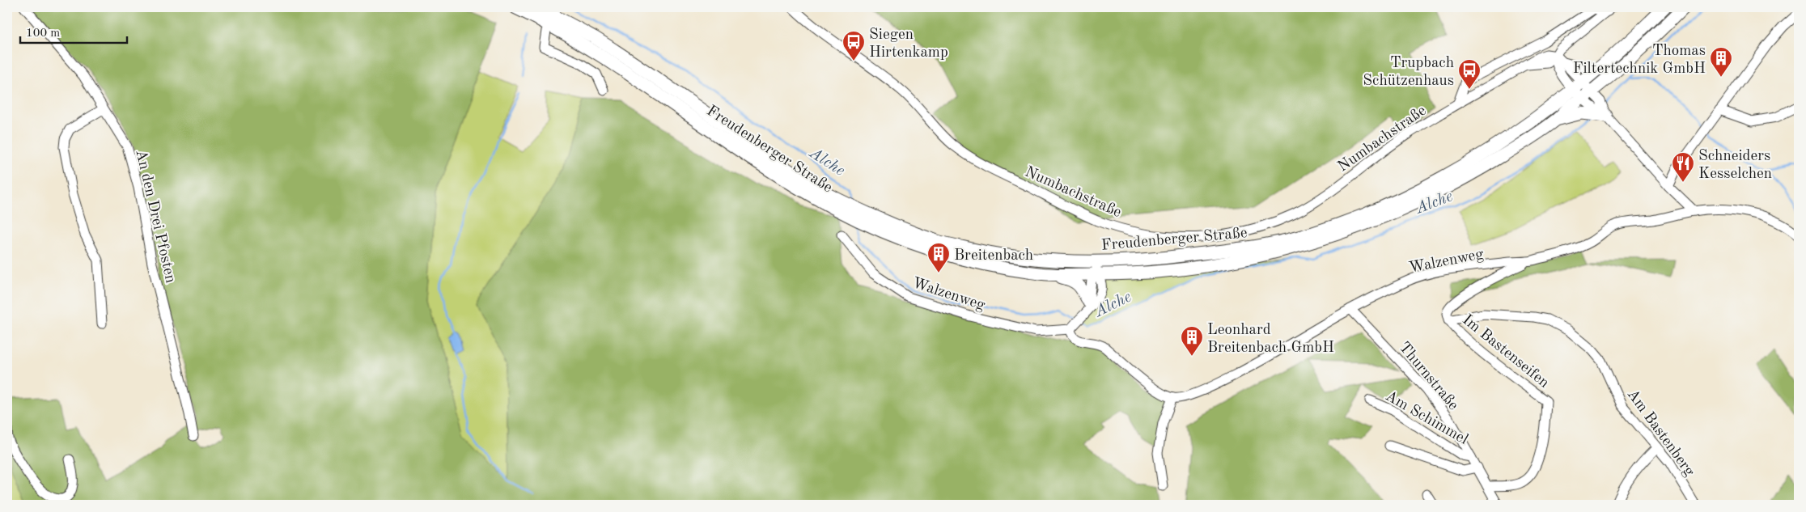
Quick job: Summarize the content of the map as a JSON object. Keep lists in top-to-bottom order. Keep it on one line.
{"streets":{"main road":["Freudenberger Straße"],"street":["Numbachstraße","An den Drei Pfosten","Walzenweg","Im Bastenseifen","Thurnstraße","Am Schimmel","Am Bastenberg"]},"crossings":[["Walzenweg","Thurnstraße"],["Im Bastenseifen","Thurnstraße"],["Im Bastenseifen","Am Bastenberg"],["Thurnstraße","Am Schimmel"]],"water":["Alche"],"places":{"bus stop":["Siegen Hirtenkamp","Trupbach Schützenhaus"],"building":["Thomas Filtertechnik GmbH","Breitenbach","Leonhard Breitenbach GmbH"],"restaurant":["Schneiders Kesselchen"]},"scale_bar":"100 m"}
